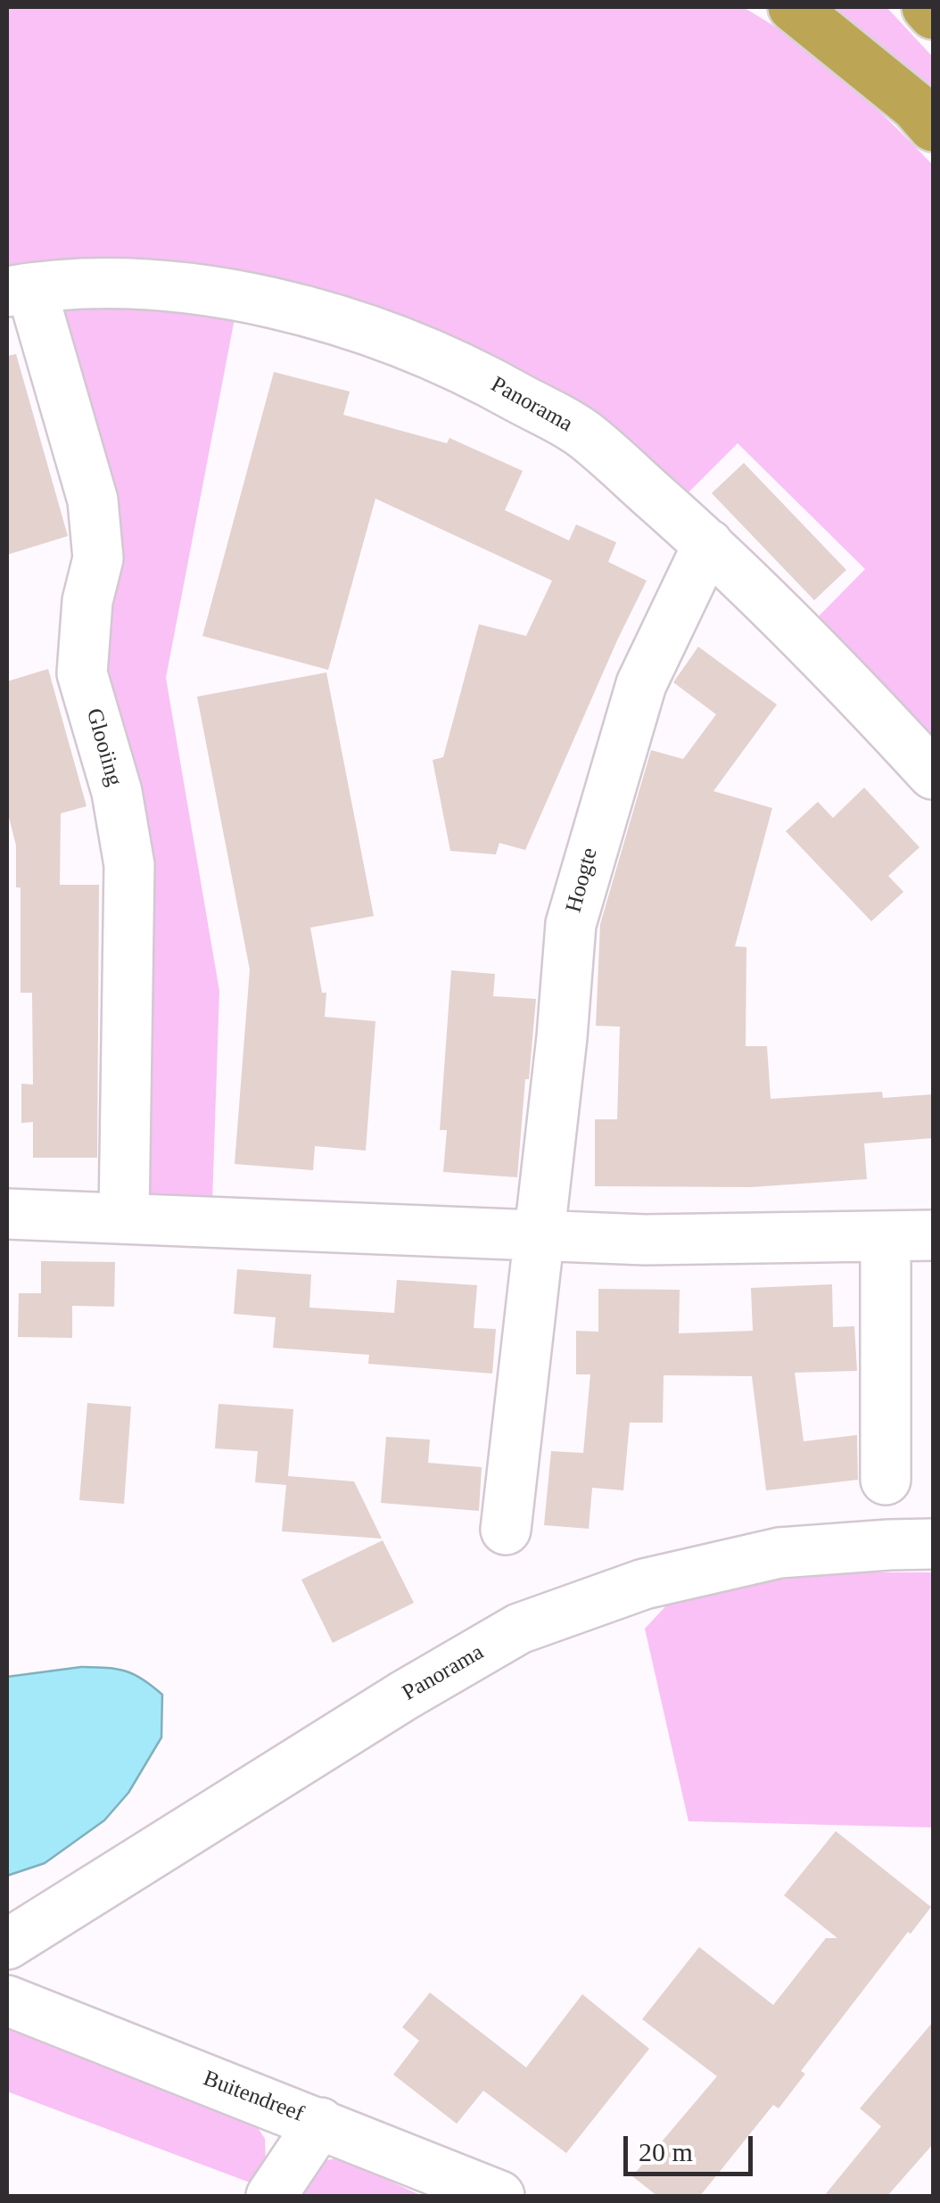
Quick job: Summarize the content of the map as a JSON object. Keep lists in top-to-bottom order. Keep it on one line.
{"streets":{"street":["Panorama","Glooiing","Hoogte","Buitendreef"]},"crossings":[["Panorama","Glooiing"],["Panorama","Hoogte"]],"scale_bar":"20 m"}
